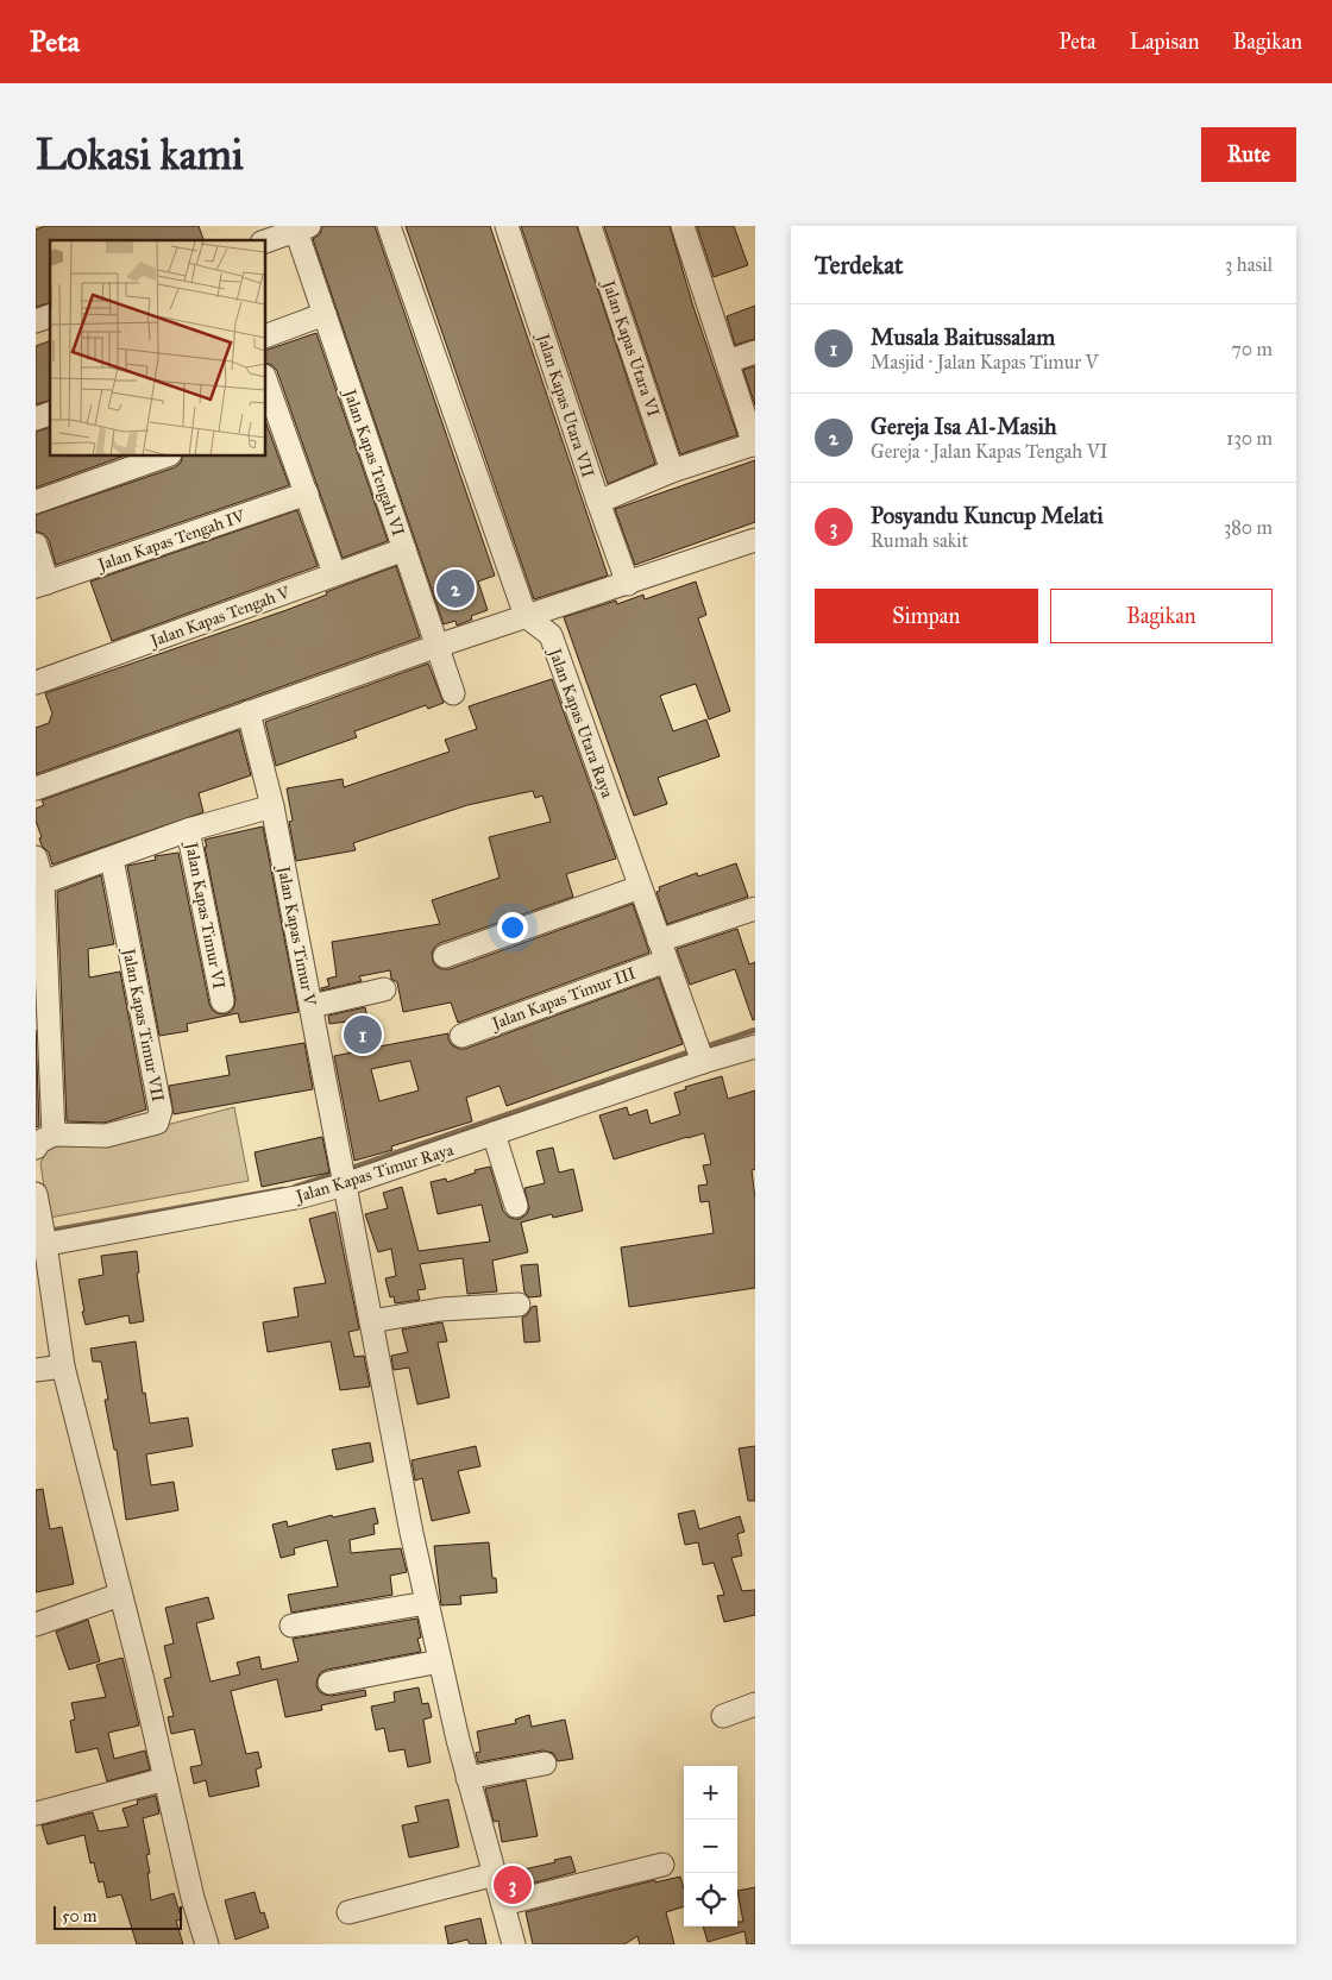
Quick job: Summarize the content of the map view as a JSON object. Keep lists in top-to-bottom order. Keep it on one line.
{"streets":{"street":["Jalan Kapas Utara VI","Jalan Kapas Utara VII","Jalan Kapas Tengah VI","Jalan Kapas Tengah IV","Jalan Kapas Tengah V","Jalan Kapas Utara Raya","Jalan Kapas Timur VI","Jalan Kapas Timur V","Jalan Kapas Timur III","Jalan Kapas Timur VII","Jalan Kapas Timur Raya"]},"crossings":[["Jalan Kapas Tengah VI","Jalan Kapas Tengah V"],["Jalan Kapas Utara Raya","Jalan Kapas Timur III"],["Jalan Kapas Utara Raya","Jalan Kapas Timur Raya"],["Jalan Kapas Timur V","Jalan Kapas Timur Raya"]],"scale_bar":"50 m","page":{"header":"Peta","nav":["Peta","Lapisan","Bagikan"],"buttons":["Rute",["Simpan","Bagikan"]],"title":"Lokasi kami","heading":["Terdekat","3 hasil"],"list":[{"mark":"1","name":"Musala Baitussalam","note":"Masjid · Jalan Kapas Timur V","value":"70 m"},{"mark":"2","name":"Gereja Isa Al-Masih","note":"Gereja · Jalan Kapas Tengah VI","value":"130 m"},{"mark":"3","name":"Posyandu Kuncup Melati","note":"Rumah sakit","value":"380 m"}],"pins":["2","1","3"],"map_buttons":["+","−"],"scale":"50 m"}}
